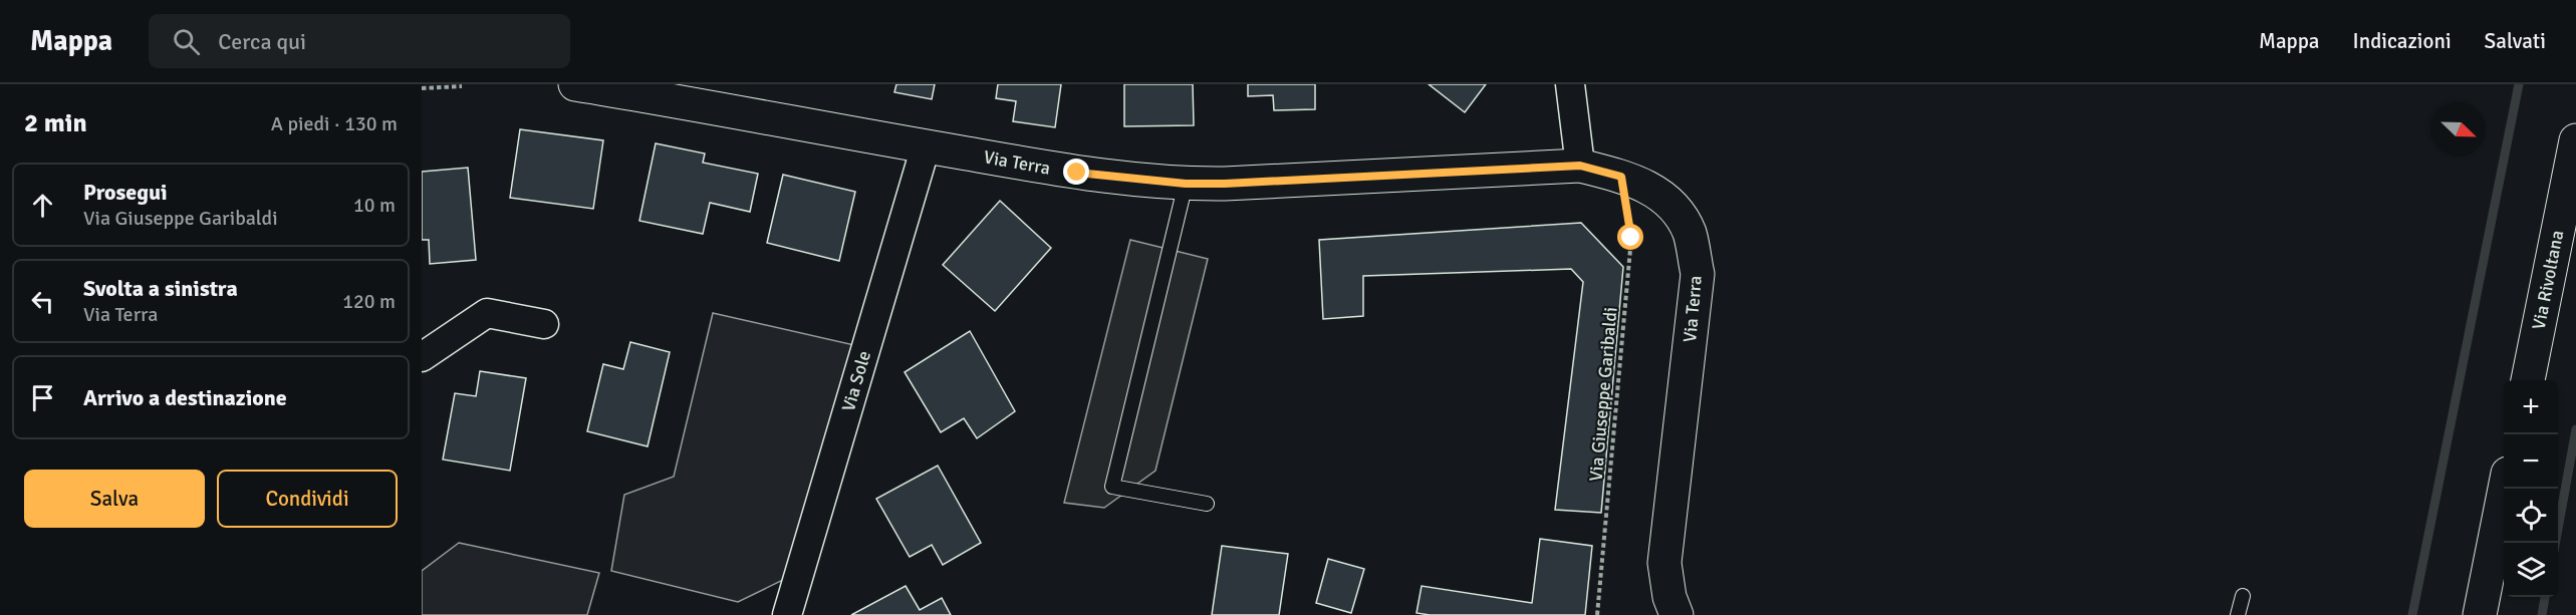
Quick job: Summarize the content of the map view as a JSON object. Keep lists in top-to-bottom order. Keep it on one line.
{"streets":{"street":["Via Terra","Via Rivoltana","Via Sole"],"path":["Via Giuseppe Garibaldi"]},"crossings":[["Via Terra","Via Sole"],["Via Terra","Via Giuseppe Garibaldi"]],"north":"bottom right","page":{"header":"Mappa","search":"Cerca qui","nav":["Mappa","Indicazioni","Salvati"],"heading":["2 min","A piedi · 130 m"],"list":[["Prosegui","Via Giuseppe Garibaldi","10 m"],["Svolta a sinistra","Via Terra","120 m"],"Arrivo a destinazione"],"map_buttons":["+","−"],"buttons":["Salva","Condividi"]}}
